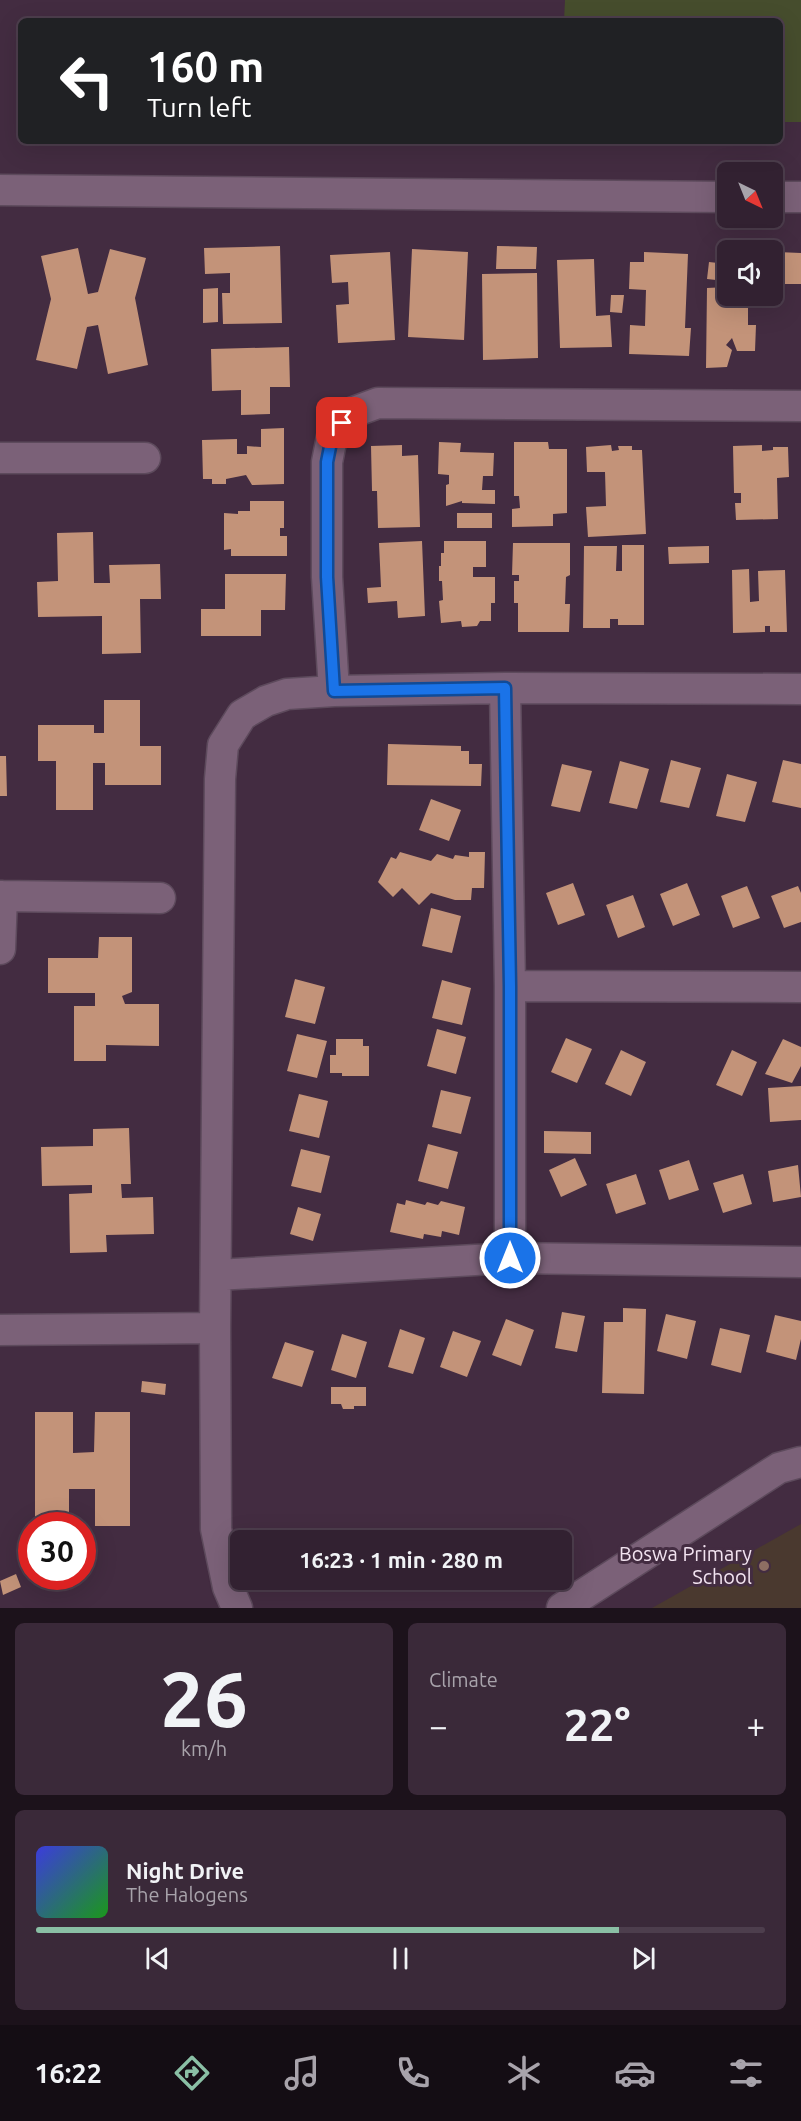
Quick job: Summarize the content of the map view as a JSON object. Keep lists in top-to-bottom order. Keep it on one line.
{"places":["Boswa Primary School"],"north":"bottom right","page":{"turn":["160 m","Turn left"],"limit":"30","trip":"16:23 · 1 min · 280 m","tile":[["26","km/h"],"Climate"],"heat":["−","22°","+"],"song":["Night Drive","The Halogens"],"tabs":"16:22"}}
